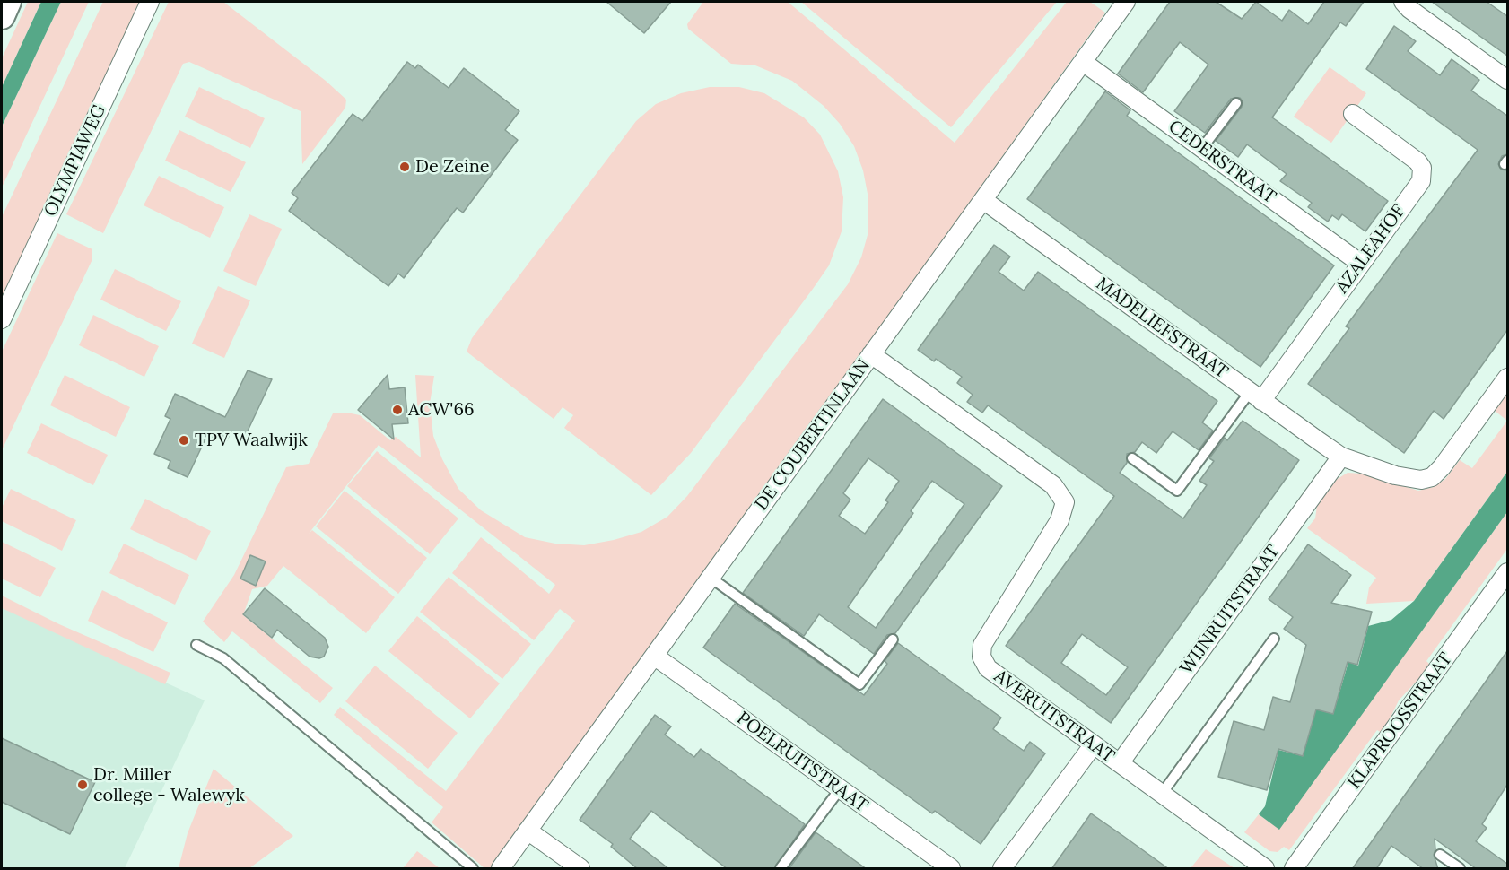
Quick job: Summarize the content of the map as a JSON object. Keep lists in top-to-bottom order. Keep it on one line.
{"streets":{"street":["OLYMPIAWEG","CEDERSTRAAT","AZALEAHOF","MADELIEFSTRAAT","DE COUBERTINLAAN","WIJNRUITSTRAAT","AVERUITSTRAAT","KLAPROOSSTRAAT","POELRUITSTRAAT"]},"crossings":[["CEDERSTRAAT","AZALEAHOF"],["CEDERSTRAAT","DE COUBERTINLAAN"],["AZALEAHOF","MADELIEFSTRAAT"],["MADELIEFSTRAAT","DE COUBERTINLAAN"],["MADELIEFSTRAAT","WIJNRUITSTRAAT"],["DE COUBERTINLAAN","AVERUITSTRAAT"],["DE COUBERTINLAAN","POELRUITSTRAAT"],["WIJNRUITSTRAAT","AVERUITSTRAAT"]],"places":["De Zeine","ACW'66","TPV Waalwijk","Dr. Miller college - Walewyk"]}
